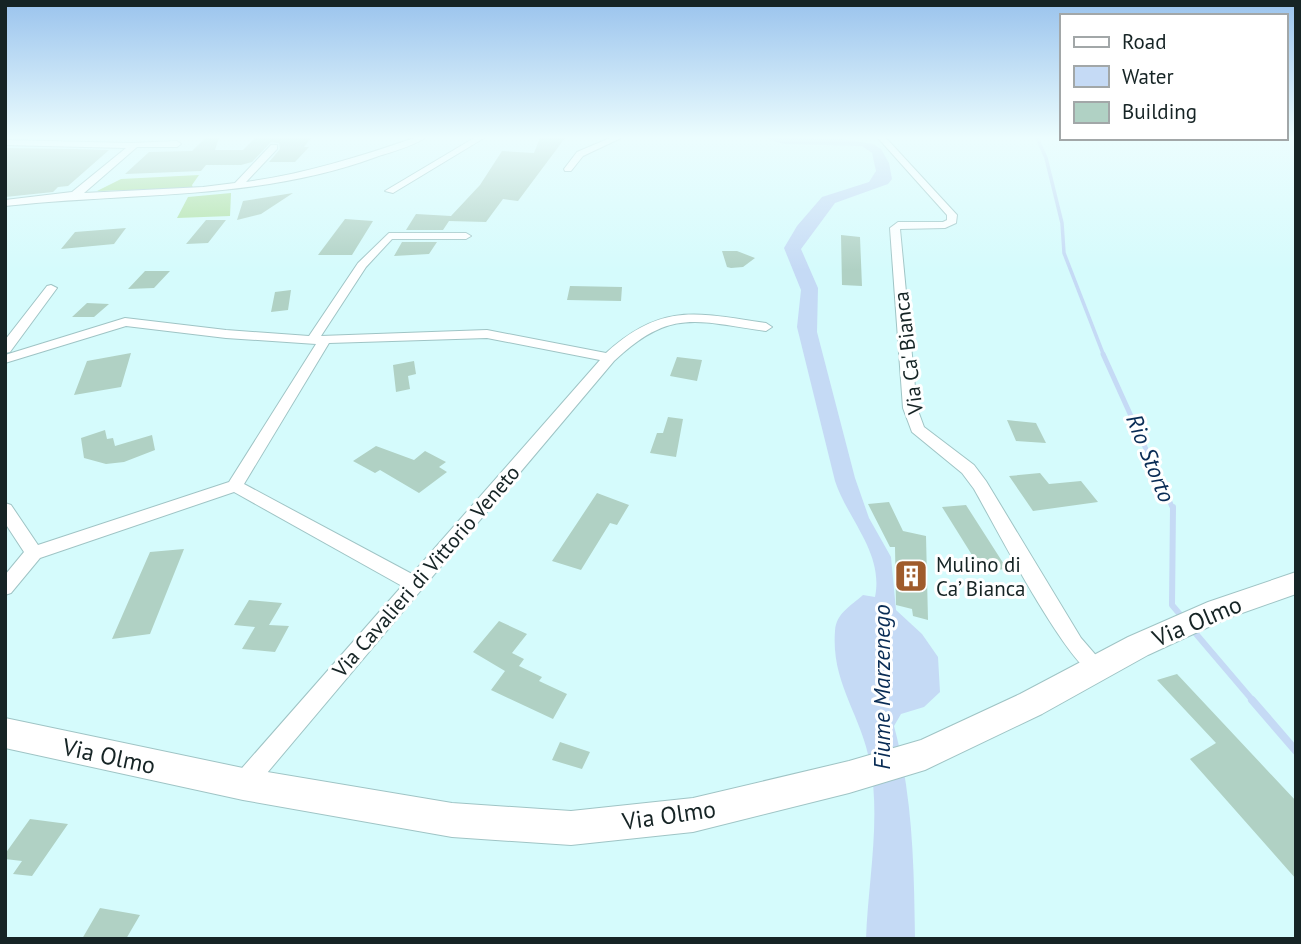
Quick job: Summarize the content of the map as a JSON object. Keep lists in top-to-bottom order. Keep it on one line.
{"streets":{"street":["Via Ca' Bianca","Via Cavalieri di Vittorio Veneto","Via Olmo"]},"crossings":[["Via Ca' Bianca","Via Olmo"],["Via Cavalieri di Vittorio Veneto","Via Olmo"]],"water":["Rio Storto","Fiume Marzenego"],"places":{"building":["Mulino di Ca’ Bianca"]},"legend":["Road","Water","Building"]}
